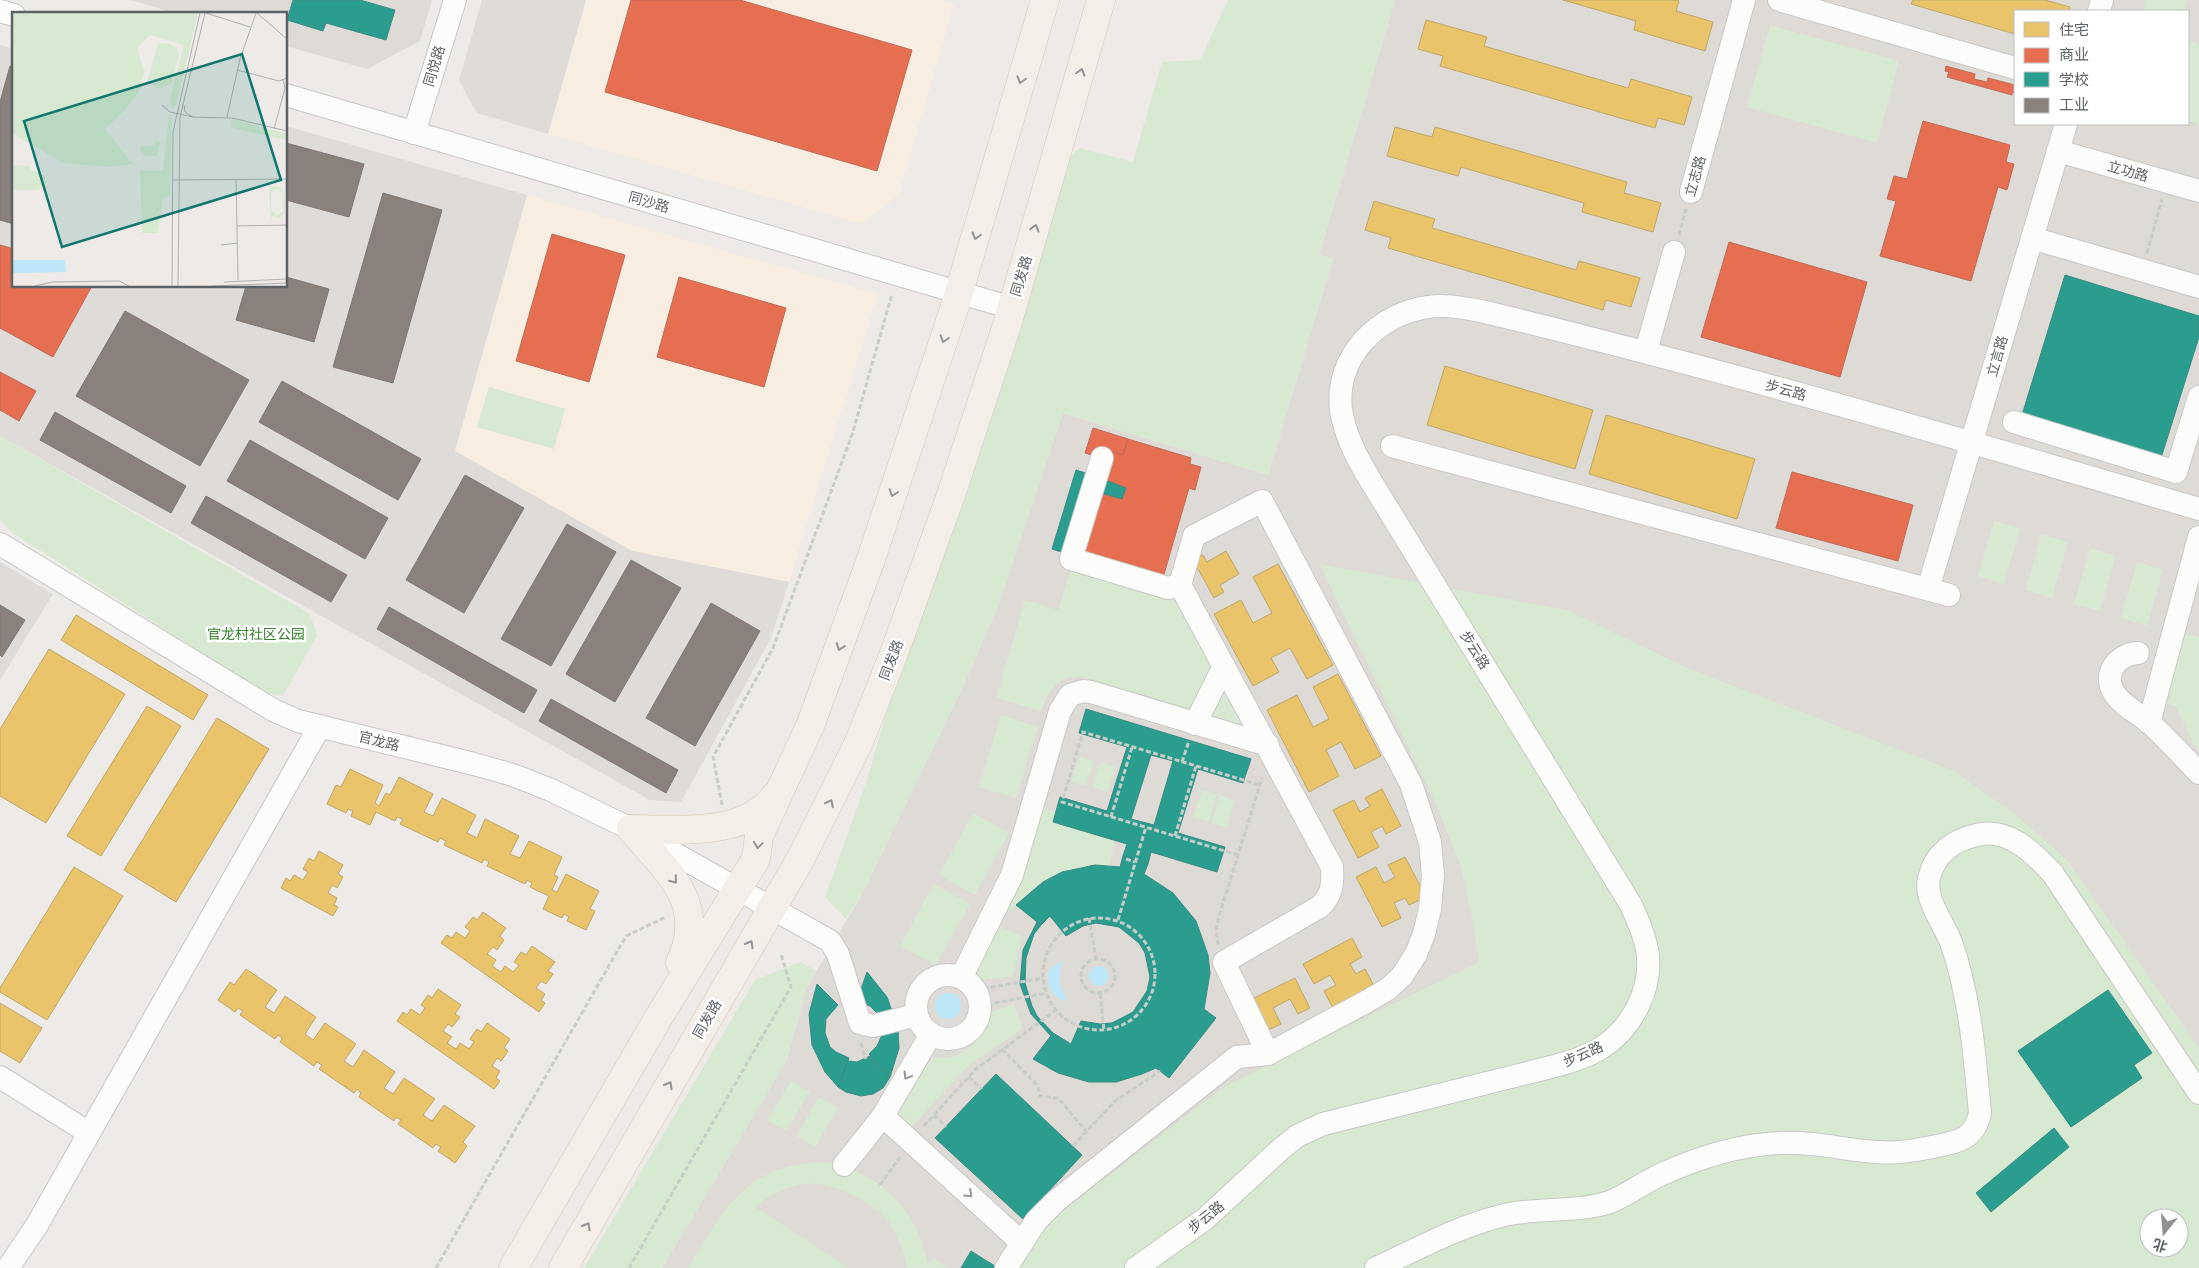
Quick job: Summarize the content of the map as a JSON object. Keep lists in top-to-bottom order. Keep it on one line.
{"streets":{"main road":["同发路"],"street":["同悦路","立功路","立志路","同沙路","立言路","步云路","官龙路"]},"crossings":[["同悦路","同沙路"],["立功路","立言路"],["同沙路","同发路"],["同发路","官龙路"],["立言路","步云路"]],"parks":["官龙村社区公园"],"legend":["住宅","商业","学校","工业"],"north":"bottom"}
